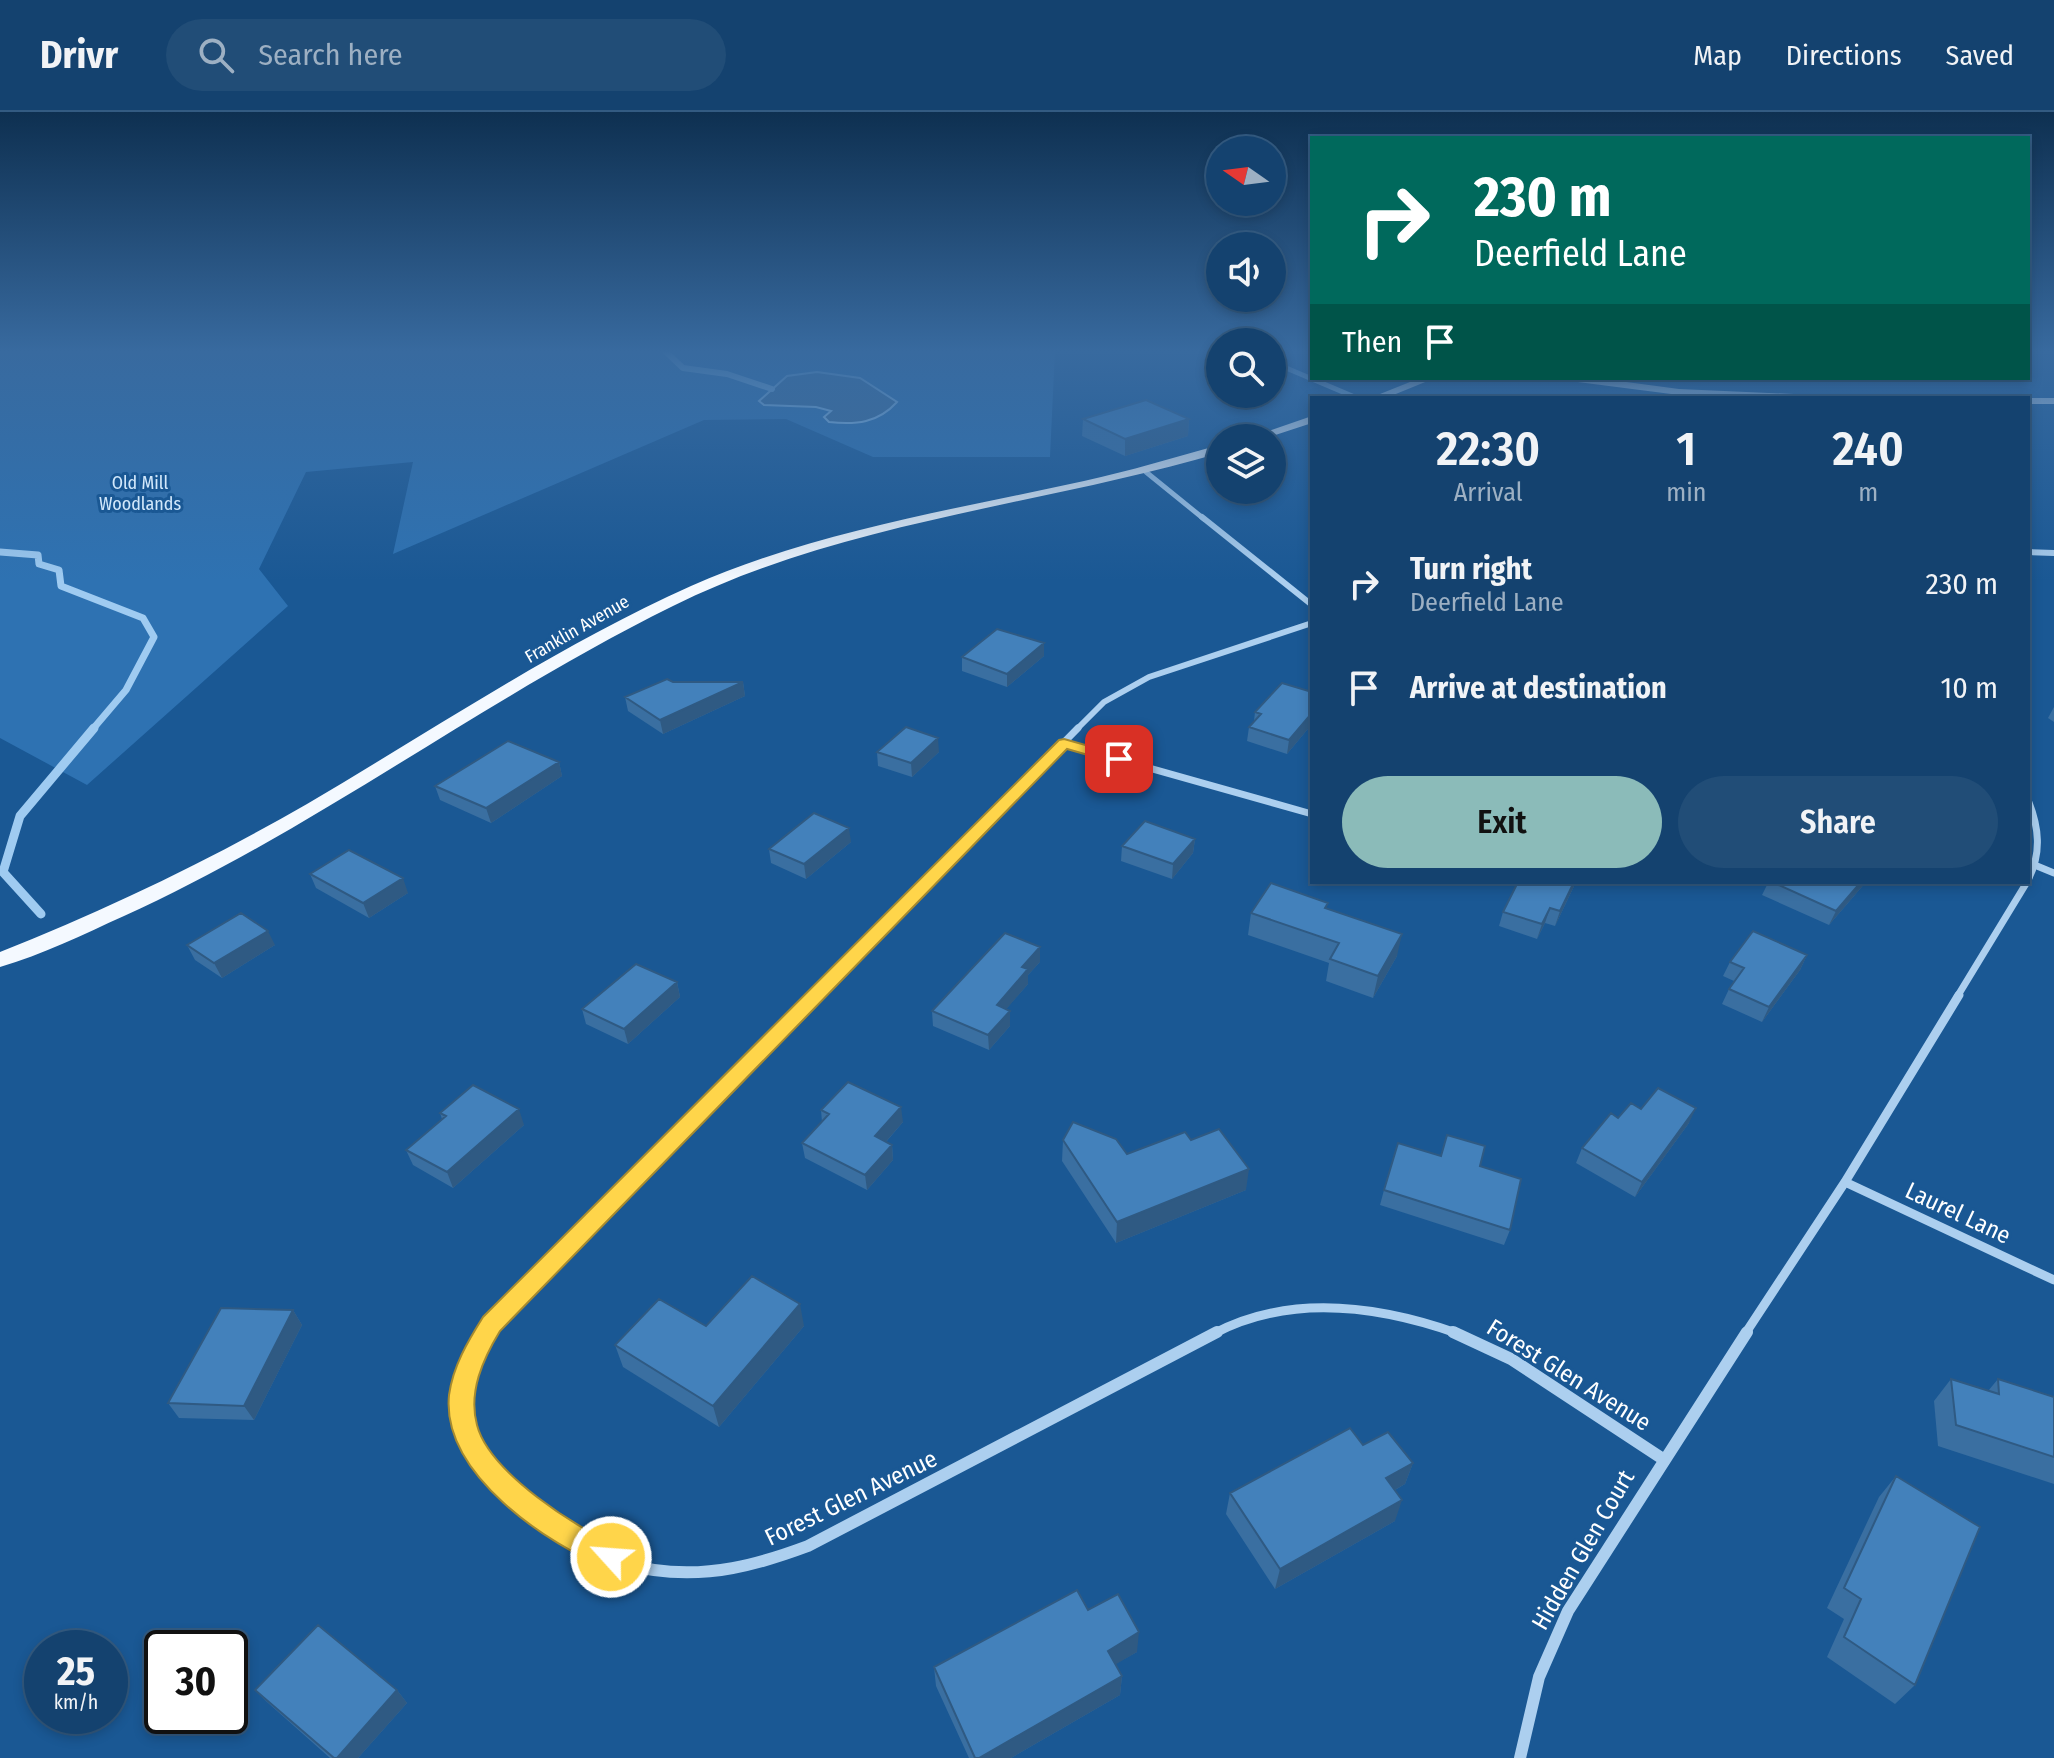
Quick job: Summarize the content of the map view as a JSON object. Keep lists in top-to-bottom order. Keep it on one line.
{"streets":{"main road":["Franklin Avenue"],"street":["Laurel Lane","Forest Glen Avenue","Hidden Glen Court"]},"crossings":[["Laurel Lane","Forest Glen Avenue"],["Forest Glen Avenue","Hidden Glen Court"]],"parks":["Old Mill Woodlands"],"north":"left","page":{"header":"Drivr","search":"Search here","nav":["Map","Directions","Saved"],"turn":["230 m","Deerfield Lane"],"then":"Then","eta":["22:30","Arrival","1","min","240","m"],"list":[{"name":"Turn right","note":"Deerfield Lane","value":"230 m"},{"name":"Arrive at destination","value":"10 m"}],"buttons":["Exit","Share"],"speed":"25 km/h","limit":"30"}}
